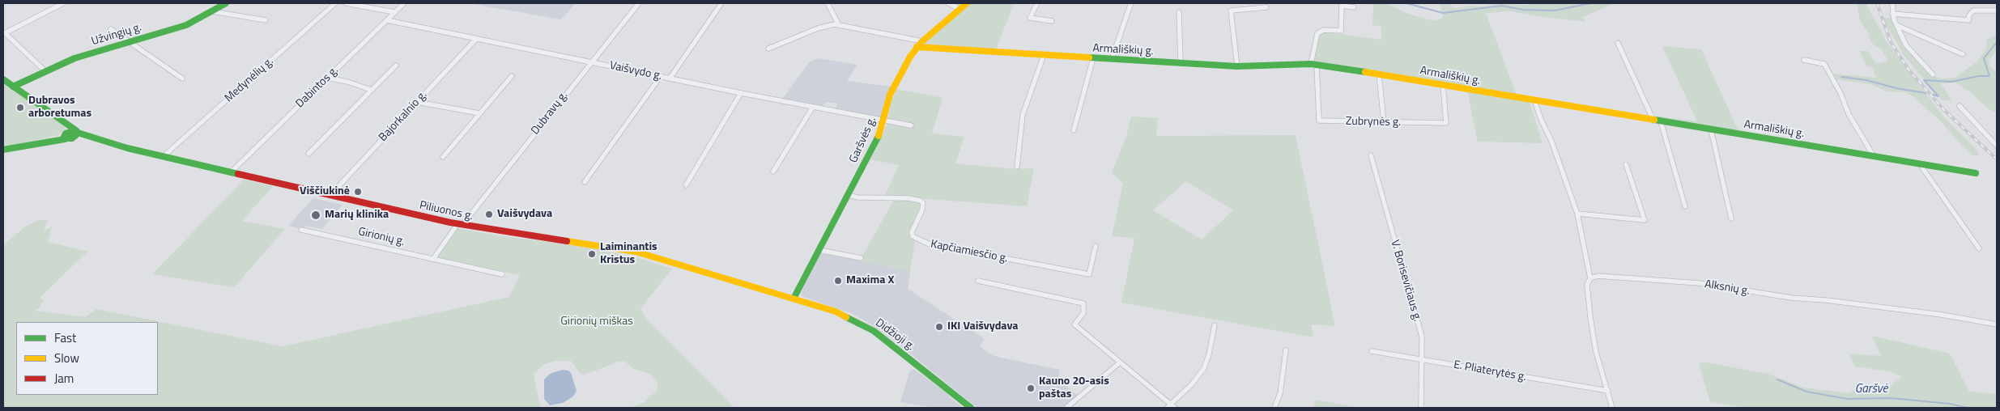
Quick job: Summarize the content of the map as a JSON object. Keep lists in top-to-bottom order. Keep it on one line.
{"streets":{"main road":["Užvingių g.","Armališkių g.","Garšvės g.","Piliuonos g.","Didžioji g."],"street":["Vaišvydo g.","Medynėlių g.","Dabintos g.","Dubravų g.","Bajorkalnio g.","Zubrynės g.","Girionių g.","Kapčiamiesčio g.","V. Borisevičiaus g.","Alksnių g.","E. Pliaterytės g."]},"crossings":[["Užvingių g.","Piliuonos g."],["Armališkių g.","Zubrynės g."],["Armališkių g.","Garšvės g."],["Vaišvydo g.","Dabintos g."],["Vaišvydo g.","Dubravų g."],["Vaišvydo g.","Bajorkalnio g."],["Vaišvydo g.","Garšvės g."],["Medynėlių g.","Piliuonos g."],["Dabintos g.","Piliuonos g."],["Dubravų g.","Piliuonos g."],["Bajorkalnio g.","Piliuonos g."],["Garšvės g.","Piliuonos g."],["Garšvės g.","Kapčiamiesčio g."],["Garšvės g.","Didžioji g."],["Piliuonos g.","Didžioji g."],["V. Borisevičiaus g.","E. Pliaterytės g."]],"water":["Garšvė"],"parks":["Girionių miškas"],"places":["Dubravos arboretumas","Viščiukinė","Vaišvydava","Marių klinika","Laiminantis Kristus","Maxima X","IKI Vaišvydava","Kauno 20-asis paštas"],"legend":["Fast","Slow","Jam"]}
